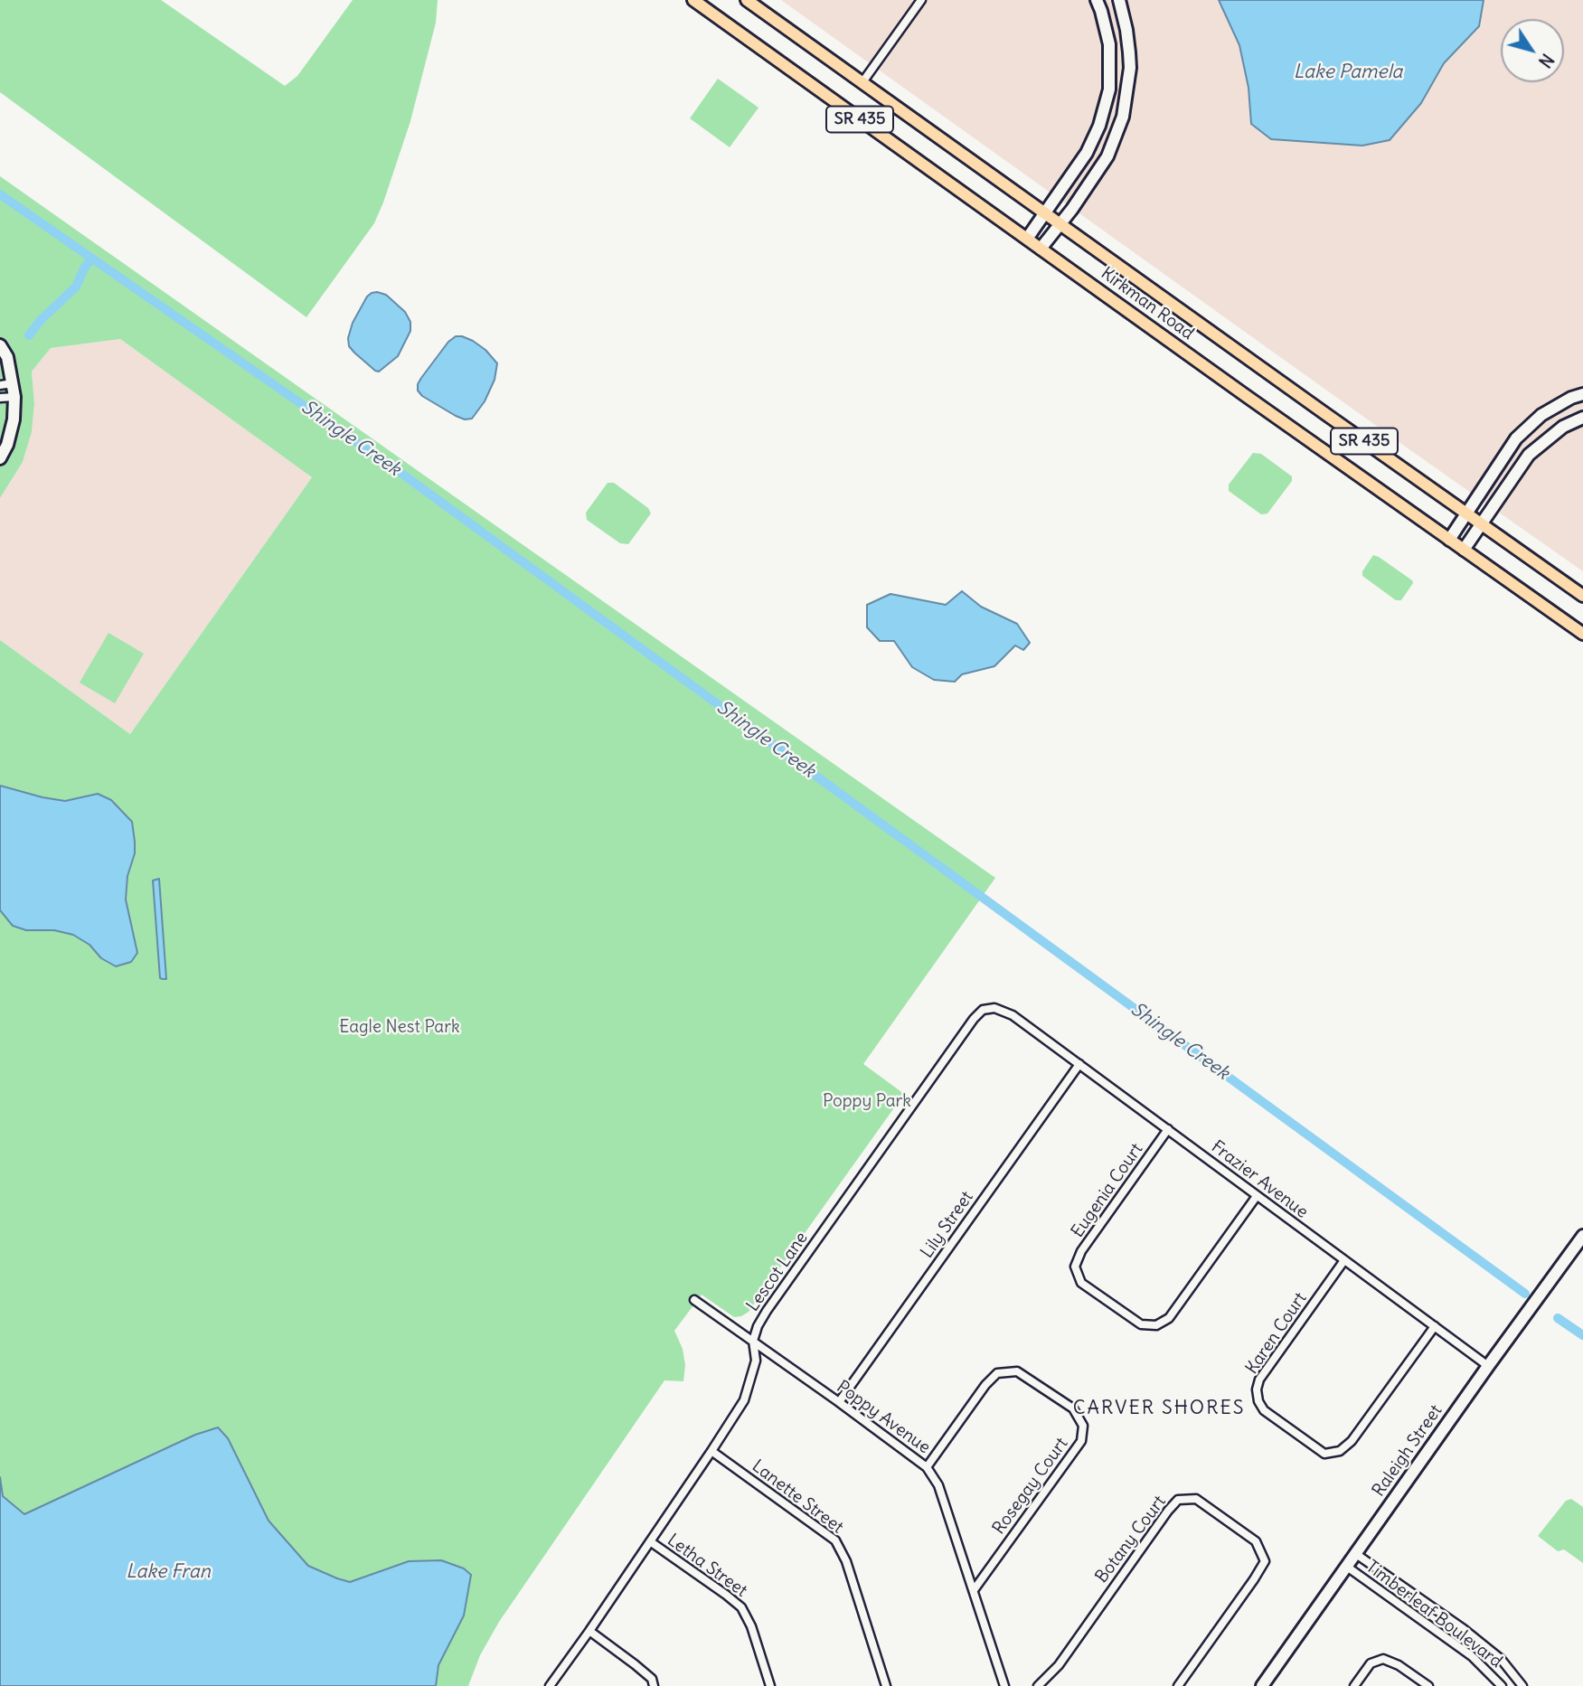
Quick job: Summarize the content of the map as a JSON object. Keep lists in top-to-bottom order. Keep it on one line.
{"streets":{"main road":["SR 435","Kirkman Road"],"street":["Frazier Avenue","Eugenia Court","Lily Street","Lescot Lane","Karen Court","Poppy Avenue","Raleigh Street","Rosegay Court","Lanette Street","Botany Court","Letha Street","Timberleaf Boulevard"]},"crossings":[["Frazier Avenue","Eugenia Court"],["Frazier Avenue","Lily Street"],["Frazier Avenue","Lescot Lane"],["Frazier Avenue","Karen Court"],["Frazier Avenue","Raleigh Street"],["Lily Street","Poppy Avenue"],["Lescot Lane","Poppy Avenue"],["Lescot Lane","Lanette Street"],["Lescot Lane","Letha Street"],["Poppy Avenue","Rosegay Court"],["Raleigh Street","Timberleaf Boulevard"]],"districts":["CARVER SHORES"],"water":["Lake Pamela","Shingle Creek","Lake Fran"],"parks":["Eagle Nest Park","Poppy Park"],"north":"bottom right"}
